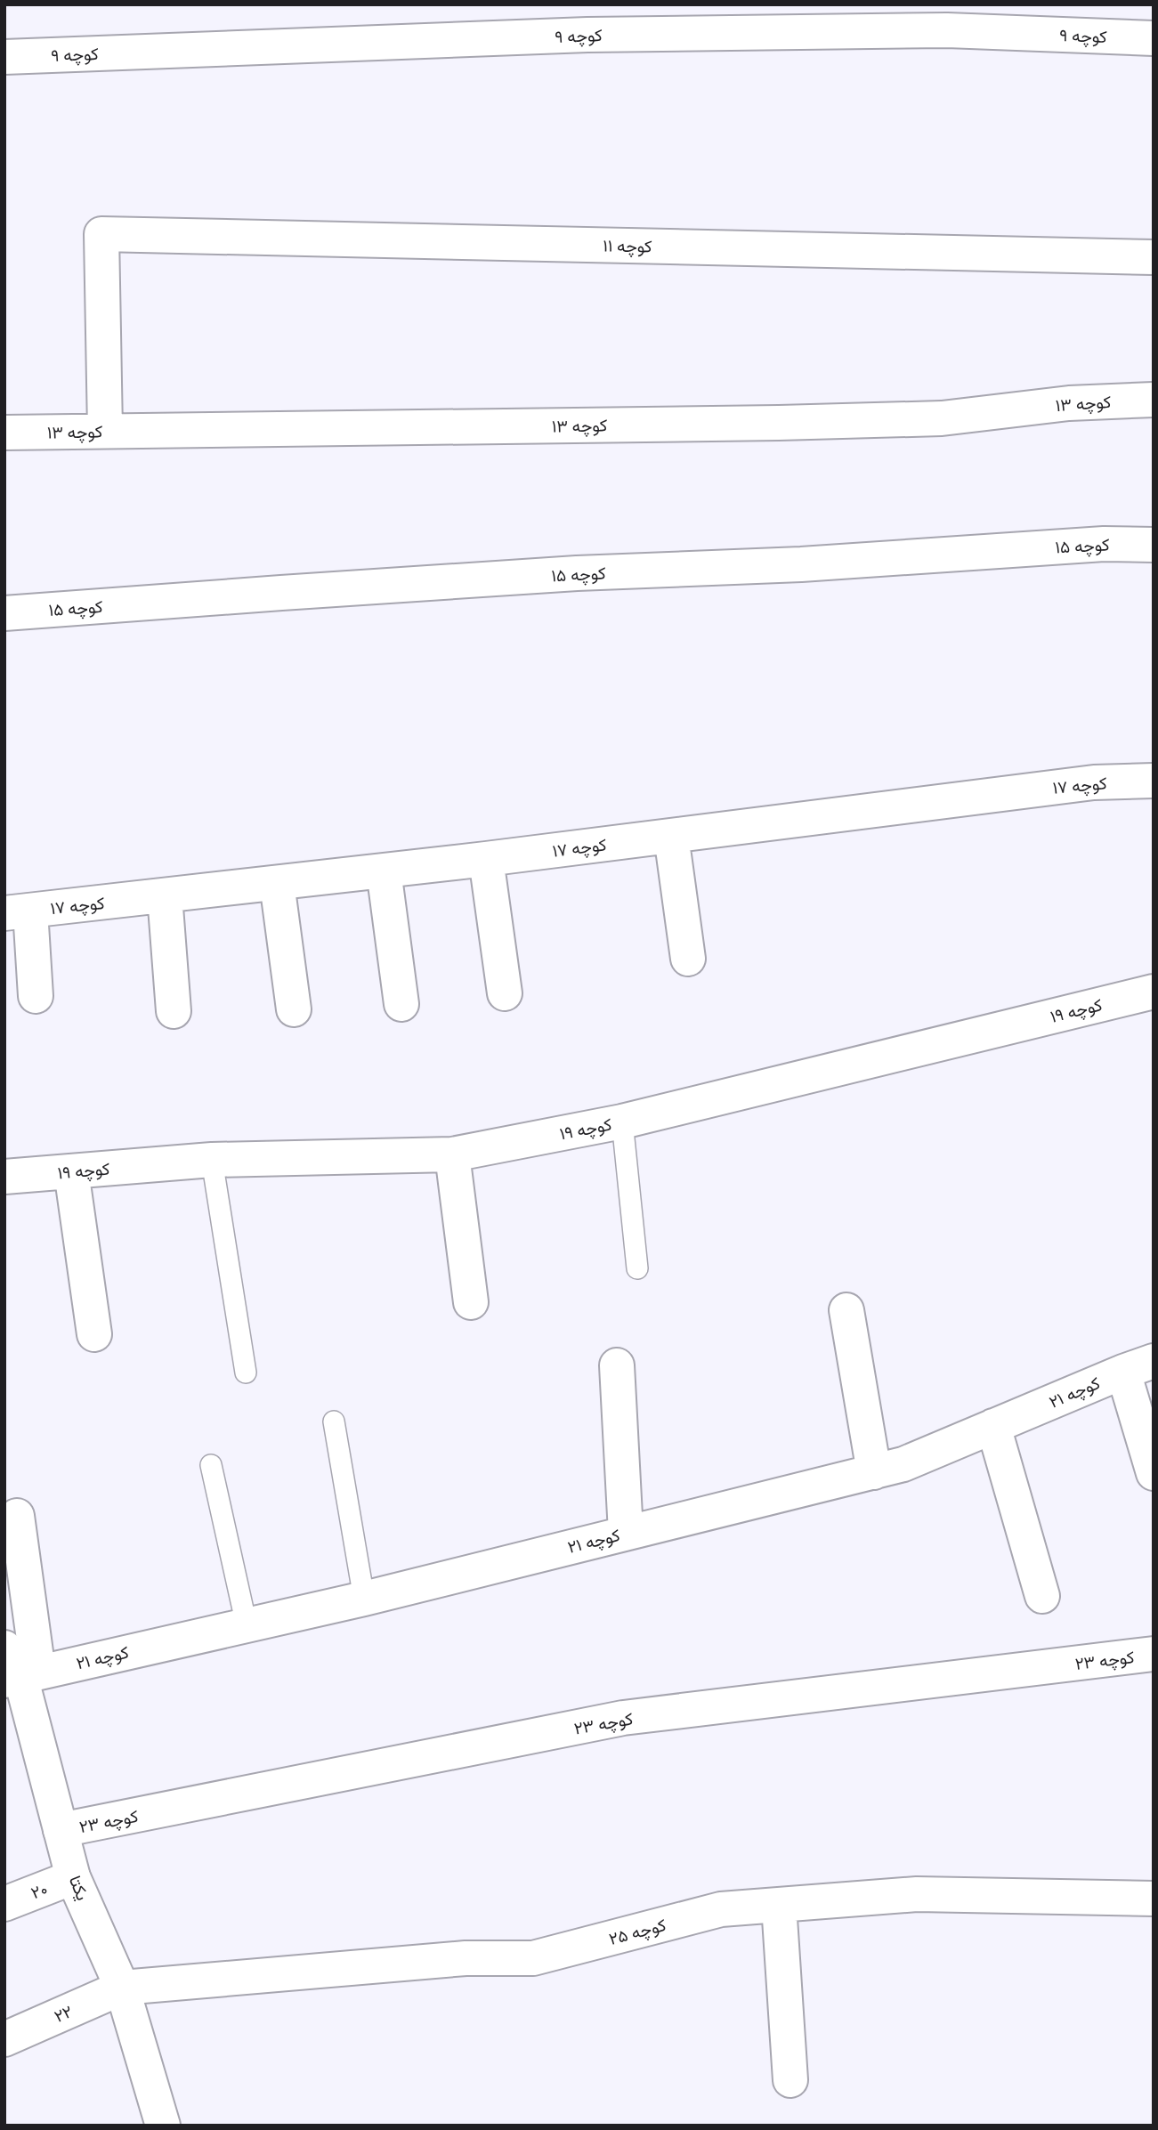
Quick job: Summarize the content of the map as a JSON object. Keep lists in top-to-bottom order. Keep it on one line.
{"streets":{"street":["کوچه ۹","کوچه ۱۱","کوچه ۱۳","کوچه ۱۵","کوچه ۱۷","کوچه ۱۹","کوچه ۲۱","کوچه ۲۳","یکتا","۲۰","کوچه ۲۵","۲۲"]},"crossings":[["کوچه ۱۱","کوچه ۱۳"],["کوچه ۲۱","یکتا"],["کوچه ۲۳","یکتا"],["یکتا","۲۰"],["یکتا","کوچه ۲۵"],["یکتا","۲۲"],["کوچه ۲۵","۲۲"]]}
